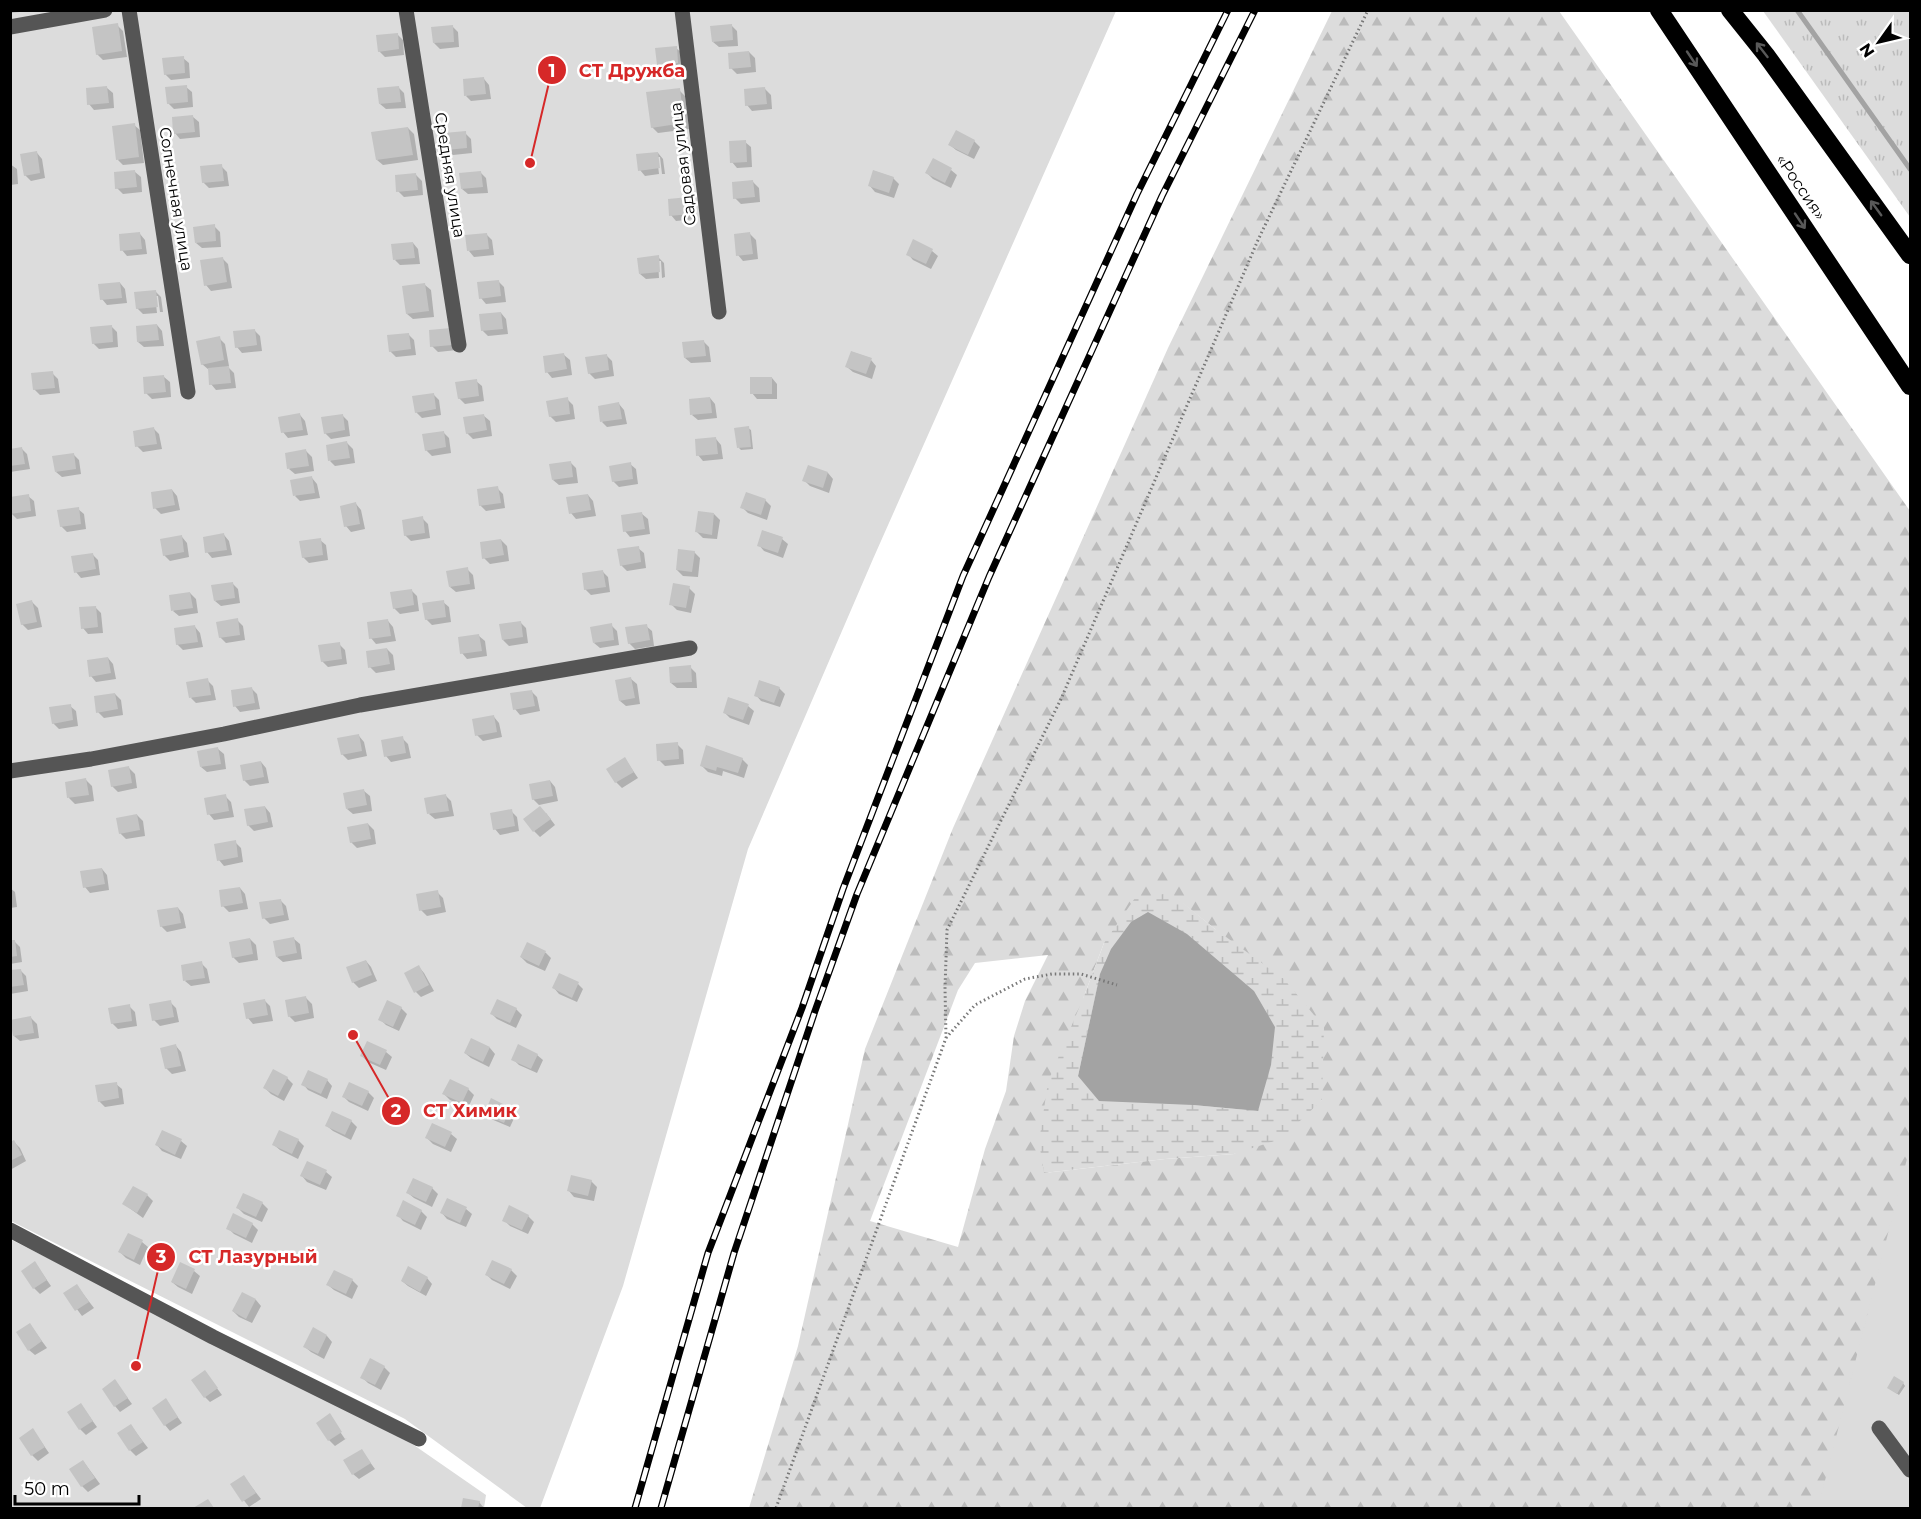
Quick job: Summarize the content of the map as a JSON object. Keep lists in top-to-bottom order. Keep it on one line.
{"streets":{"highway":["«Россия»"],"street":["Садовая улица","Средняя улица","Солнечная улица"]},"places":["СТ Дружба","СТ Химик","СТ Лазурный"],"scale_bar":"50 m","north":"bottom left"}
